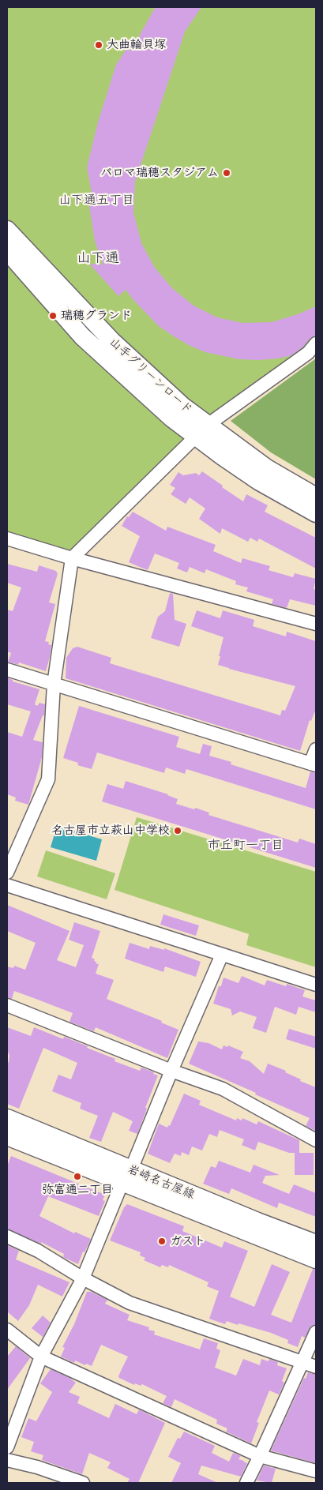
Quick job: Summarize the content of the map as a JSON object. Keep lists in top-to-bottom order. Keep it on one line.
{"streets":{"street":["山手グリーンロード","岩崎名古屋線"]},"districts":["山下通五丁目","山下通","市丘町一丁目"],"places":["大曲輪貝塚","パロマ瑞穂スタジアム","瑞穂グランド","名古屋市立萩山中学校","弥富通二丁目","ガスト"]}
